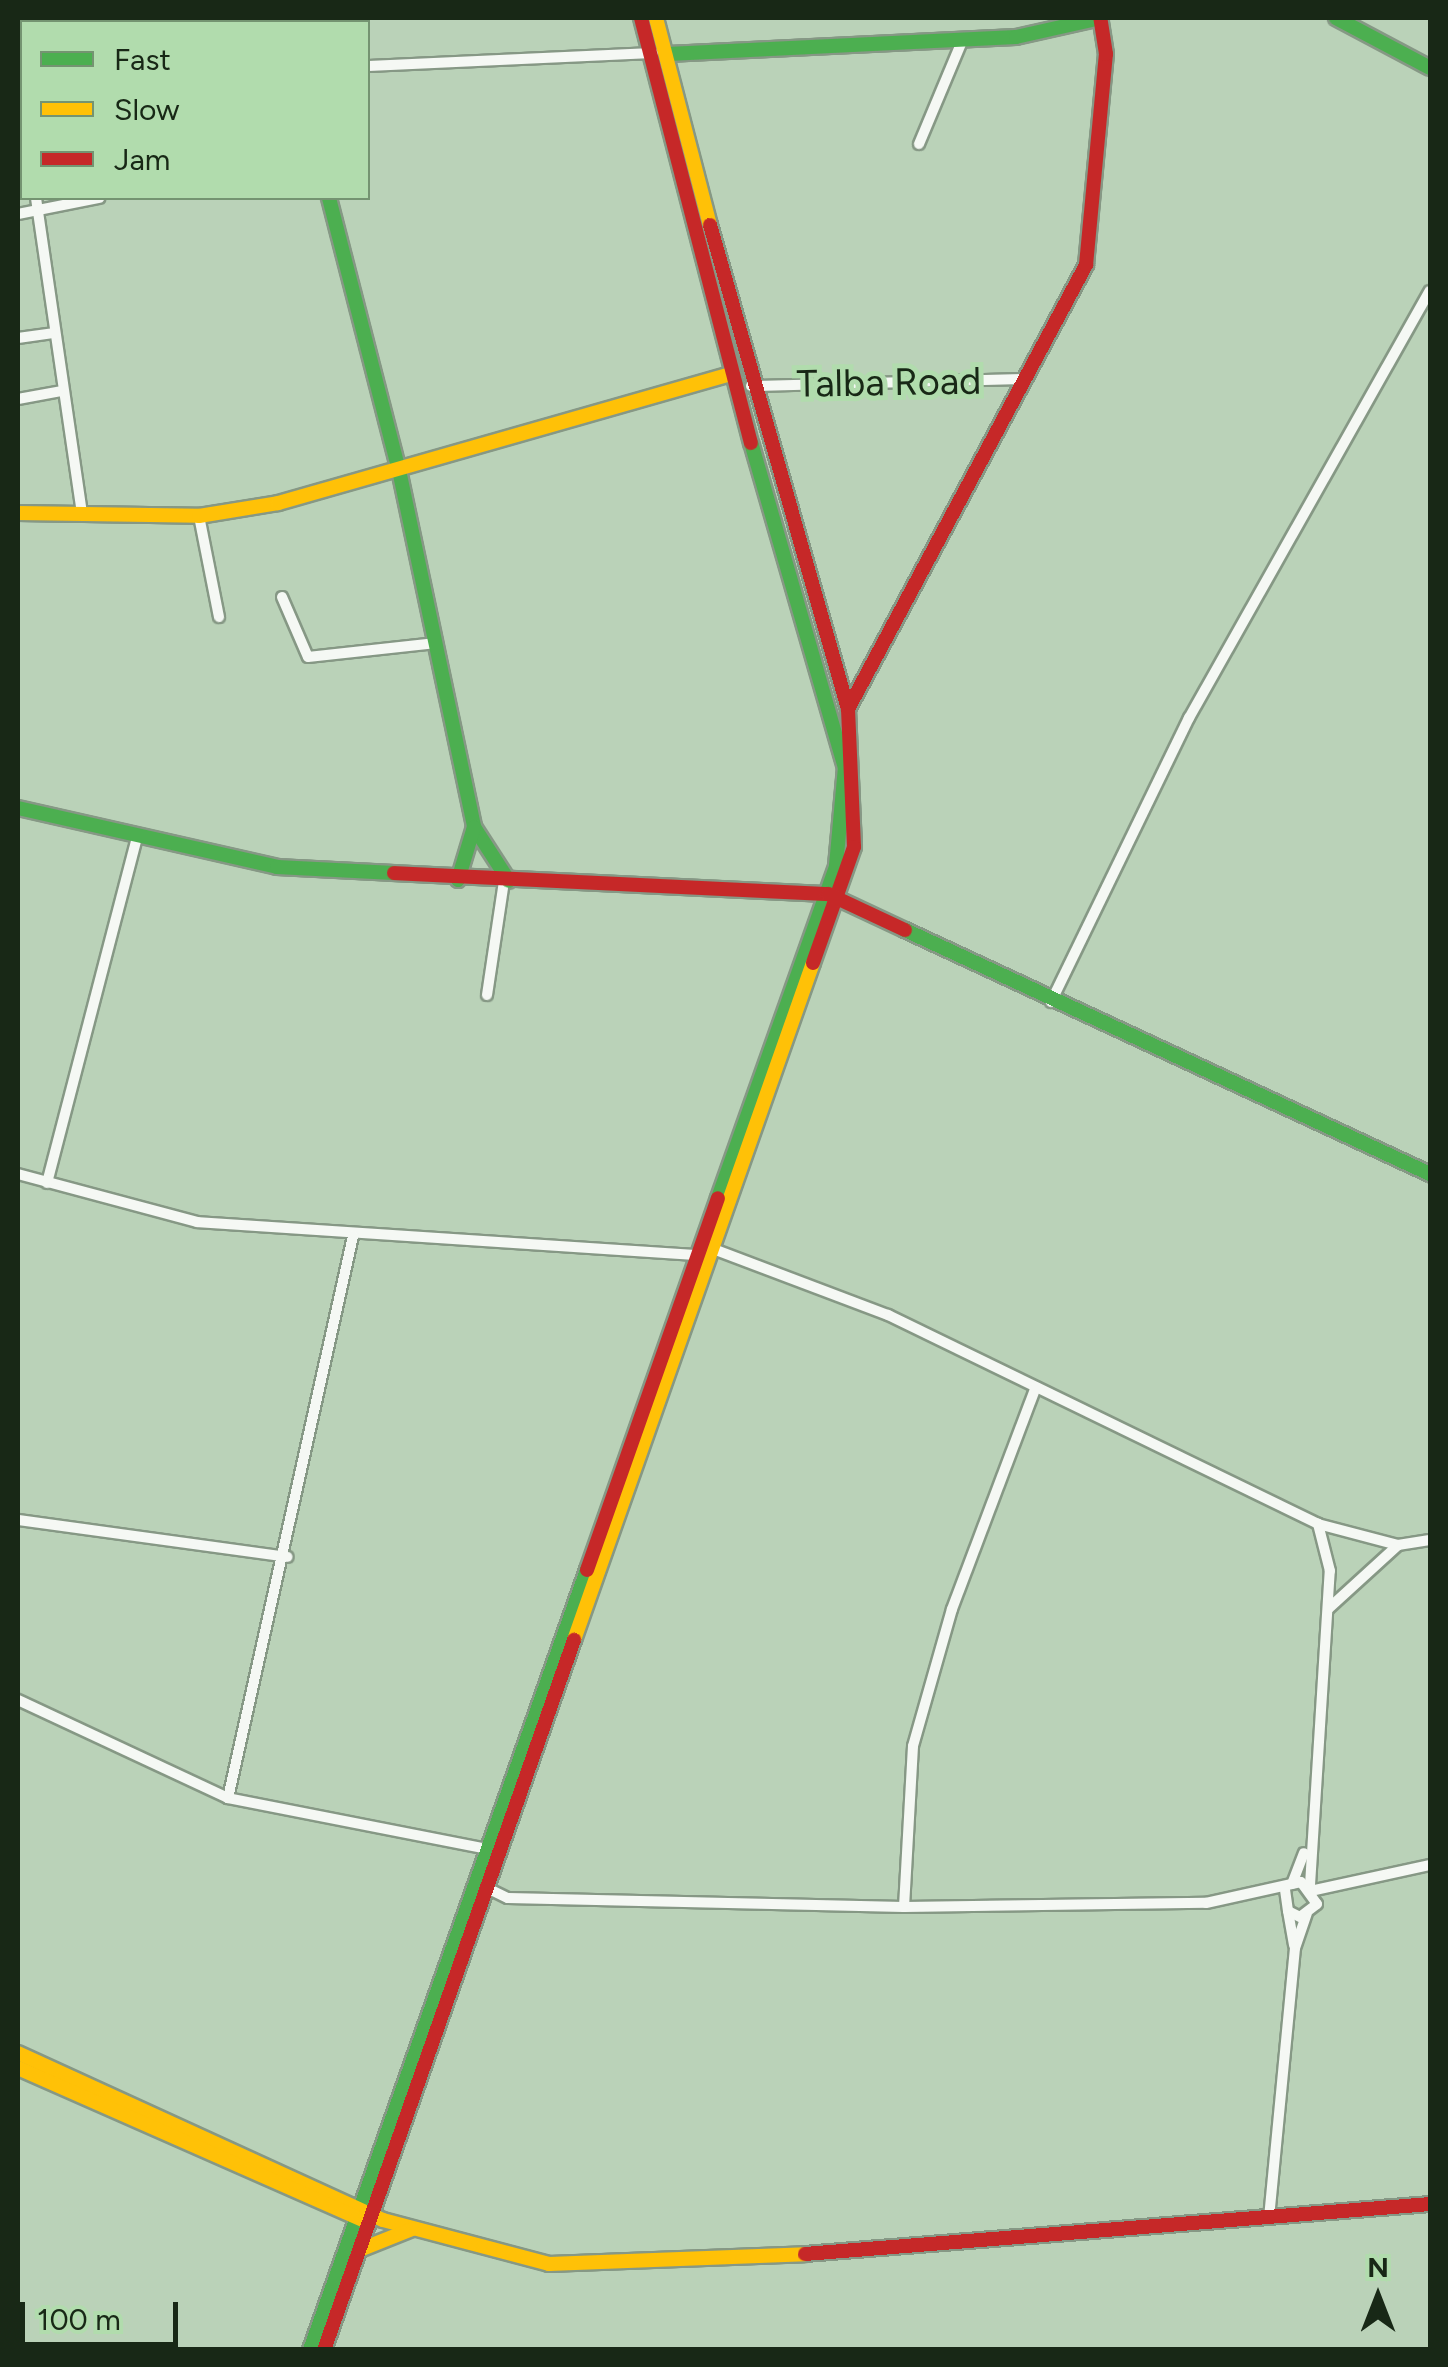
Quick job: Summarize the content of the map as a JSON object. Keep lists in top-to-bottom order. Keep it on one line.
{"streets":{"street":["Talba Road"]},"legend":["Fast","Slow","Jam"],"scale_bar":"100 m","north":"top"}
